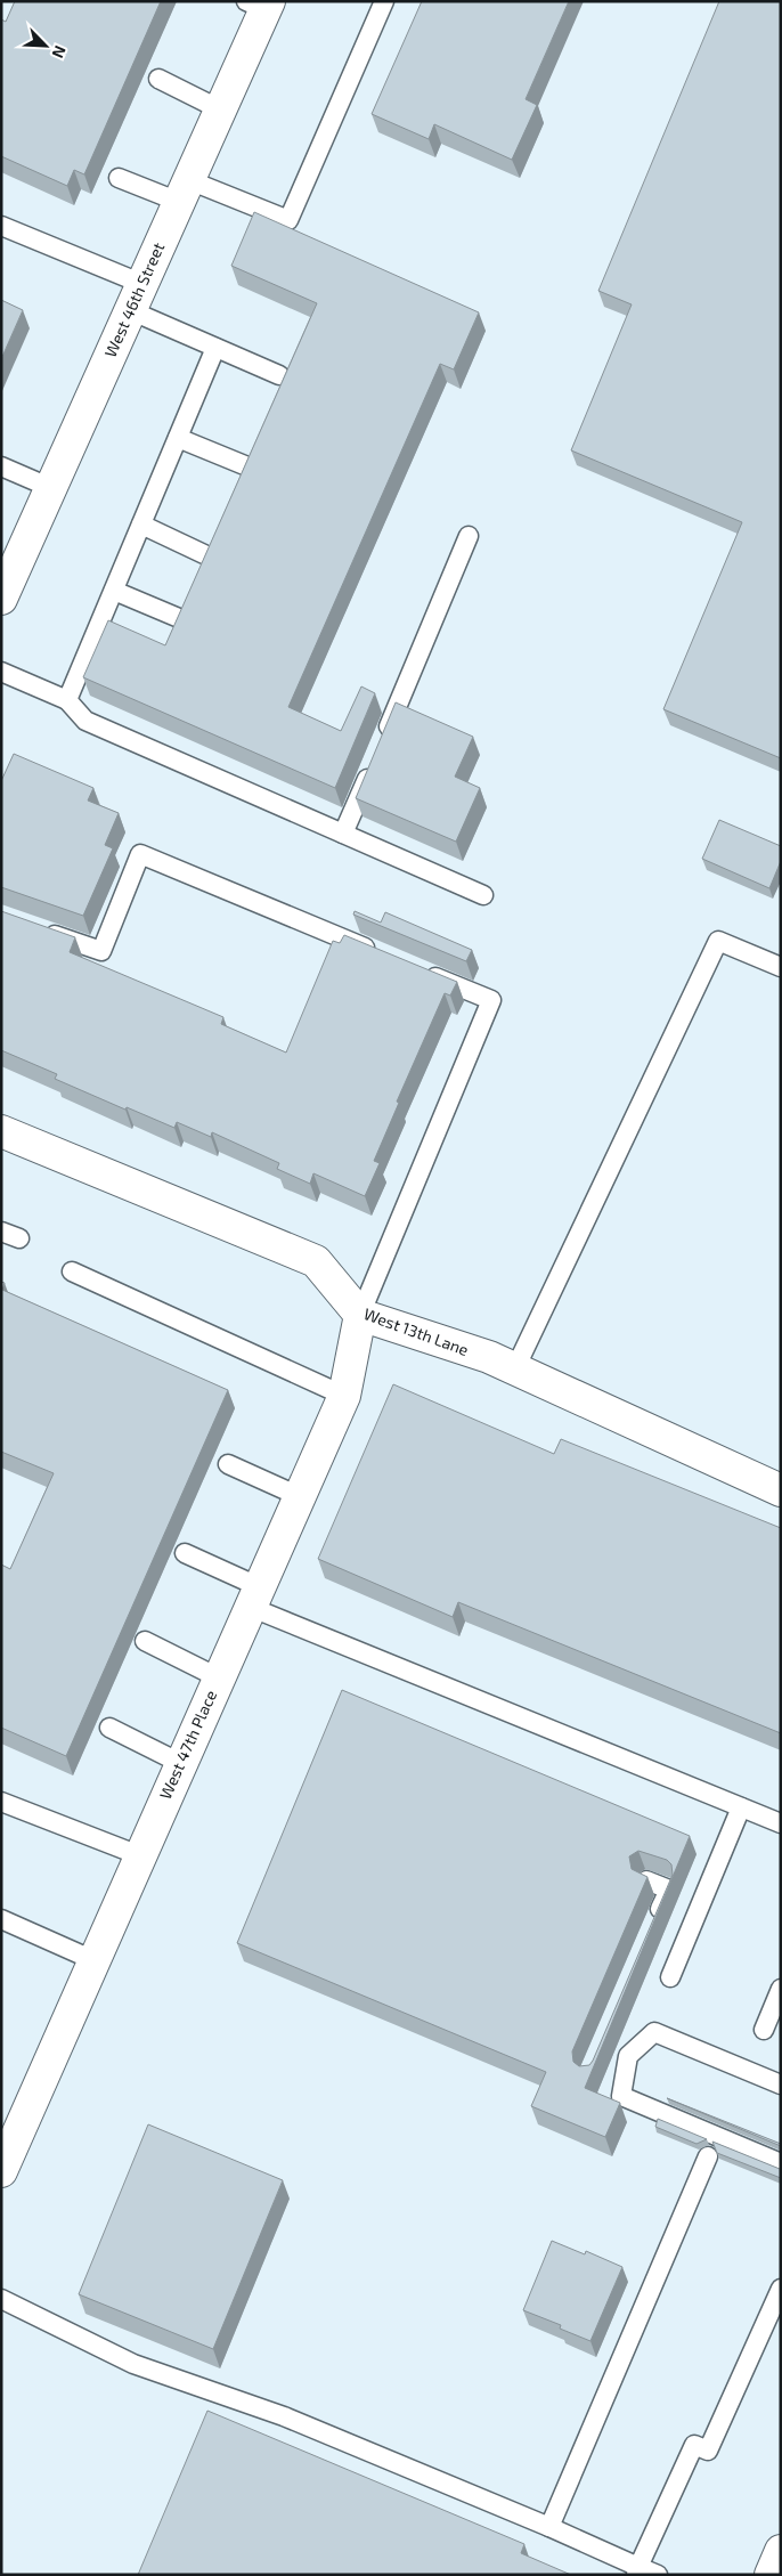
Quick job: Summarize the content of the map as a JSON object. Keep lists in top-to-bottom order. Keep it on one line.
{"streets":{"street":["West 46th Street","West 13th Lane","West 47th Place"]},"crossings":[["West 13th Lane","West 47th Place"]],"north":"bottom right"}
